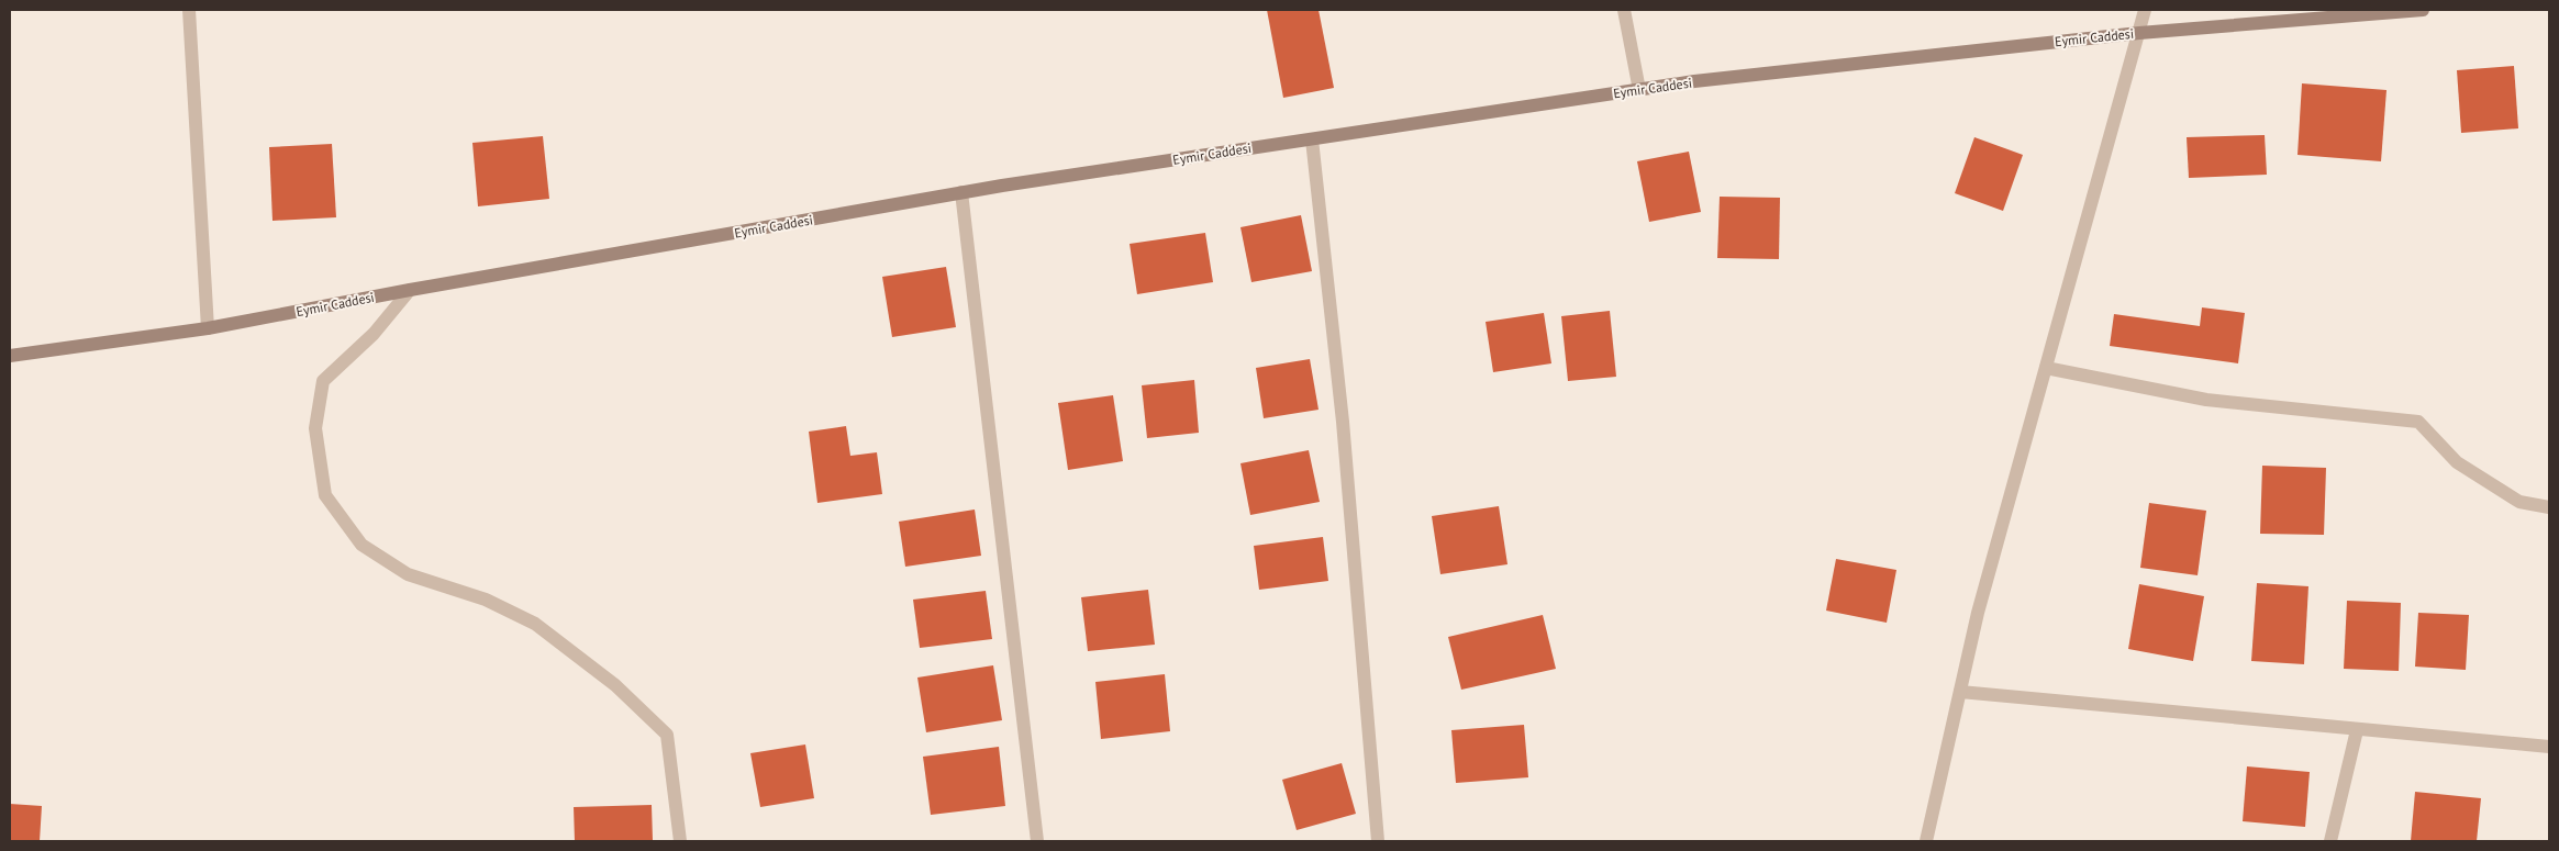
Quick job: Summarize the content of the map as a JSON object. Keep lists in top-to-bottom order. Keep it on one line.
{"streets":{"main road":["Eymir Caddesi"]}}
